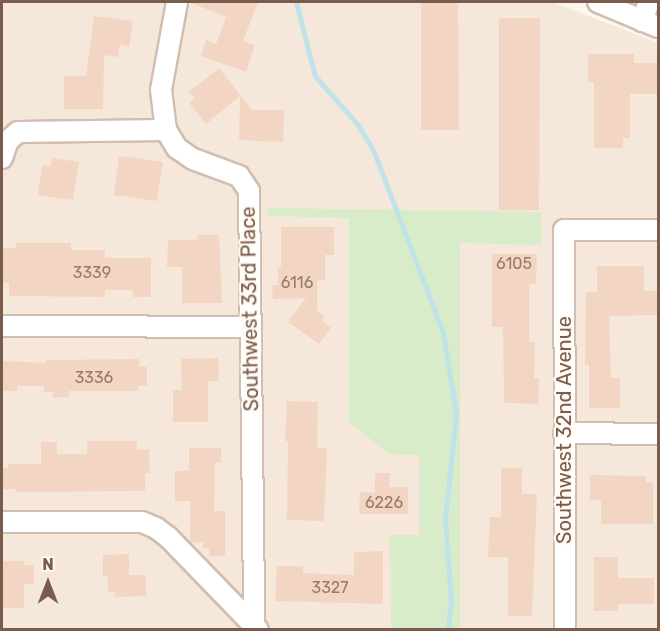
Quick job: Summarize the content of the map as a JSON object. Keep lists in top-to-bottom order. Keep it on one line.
{"streets":{"street":["Southwest 33rd Place","Southwest 32nd Avenue"]},"house_numbers":["6105","3339","6116","3336","6226","3327"],"north":"top"}
